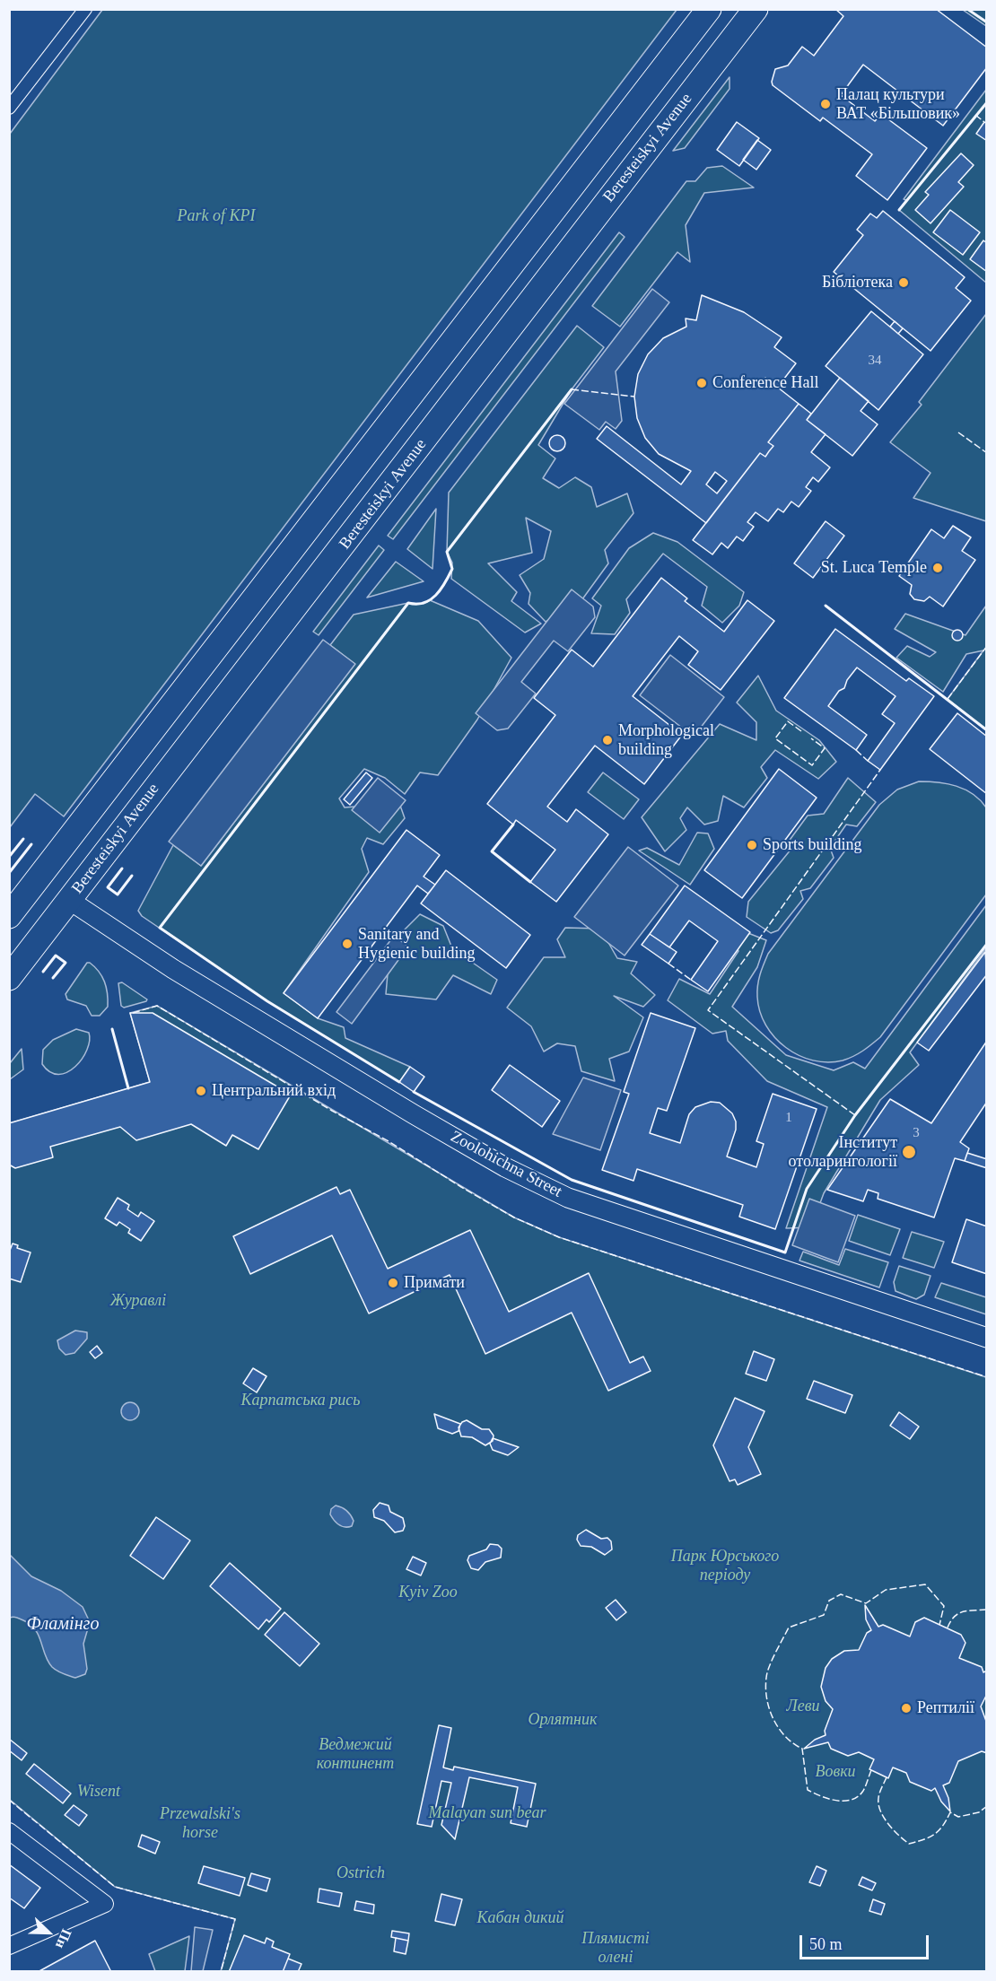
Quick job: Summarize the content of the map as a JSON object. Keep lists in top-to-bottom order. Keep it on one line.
{"streets":{"main road":["Beresteiskyi Avenue"],"street":["Zoolohichna Street"]},"crossings":[["Beresteiskyi Avenue","Zoolohichna Street"]],"water":["Фламінго"],"parks":["Park of KPI","Журавлі","Карпатська рись","Парк Юрського періоду","Kyiv Zoo","Леви","Орлятник","Ведмежий континент","Вовки","Wisent","Malayan sun bear","Przewalski's horse","Ostrich","Кабан дикий","Плямисті олені"],"places":["Палац культури ВАТ «Більшовик»","Бібліотека","Conference Hall","St. Luca Temple","Morphological building","Sports building","Sanitary and Hygienic building","Центральний вхід","Інститут отоларингології","Примати","Рептилії"],"house_numbers":["34","1","3"],"scale_bar":"50 m","north":"bottom right"}
